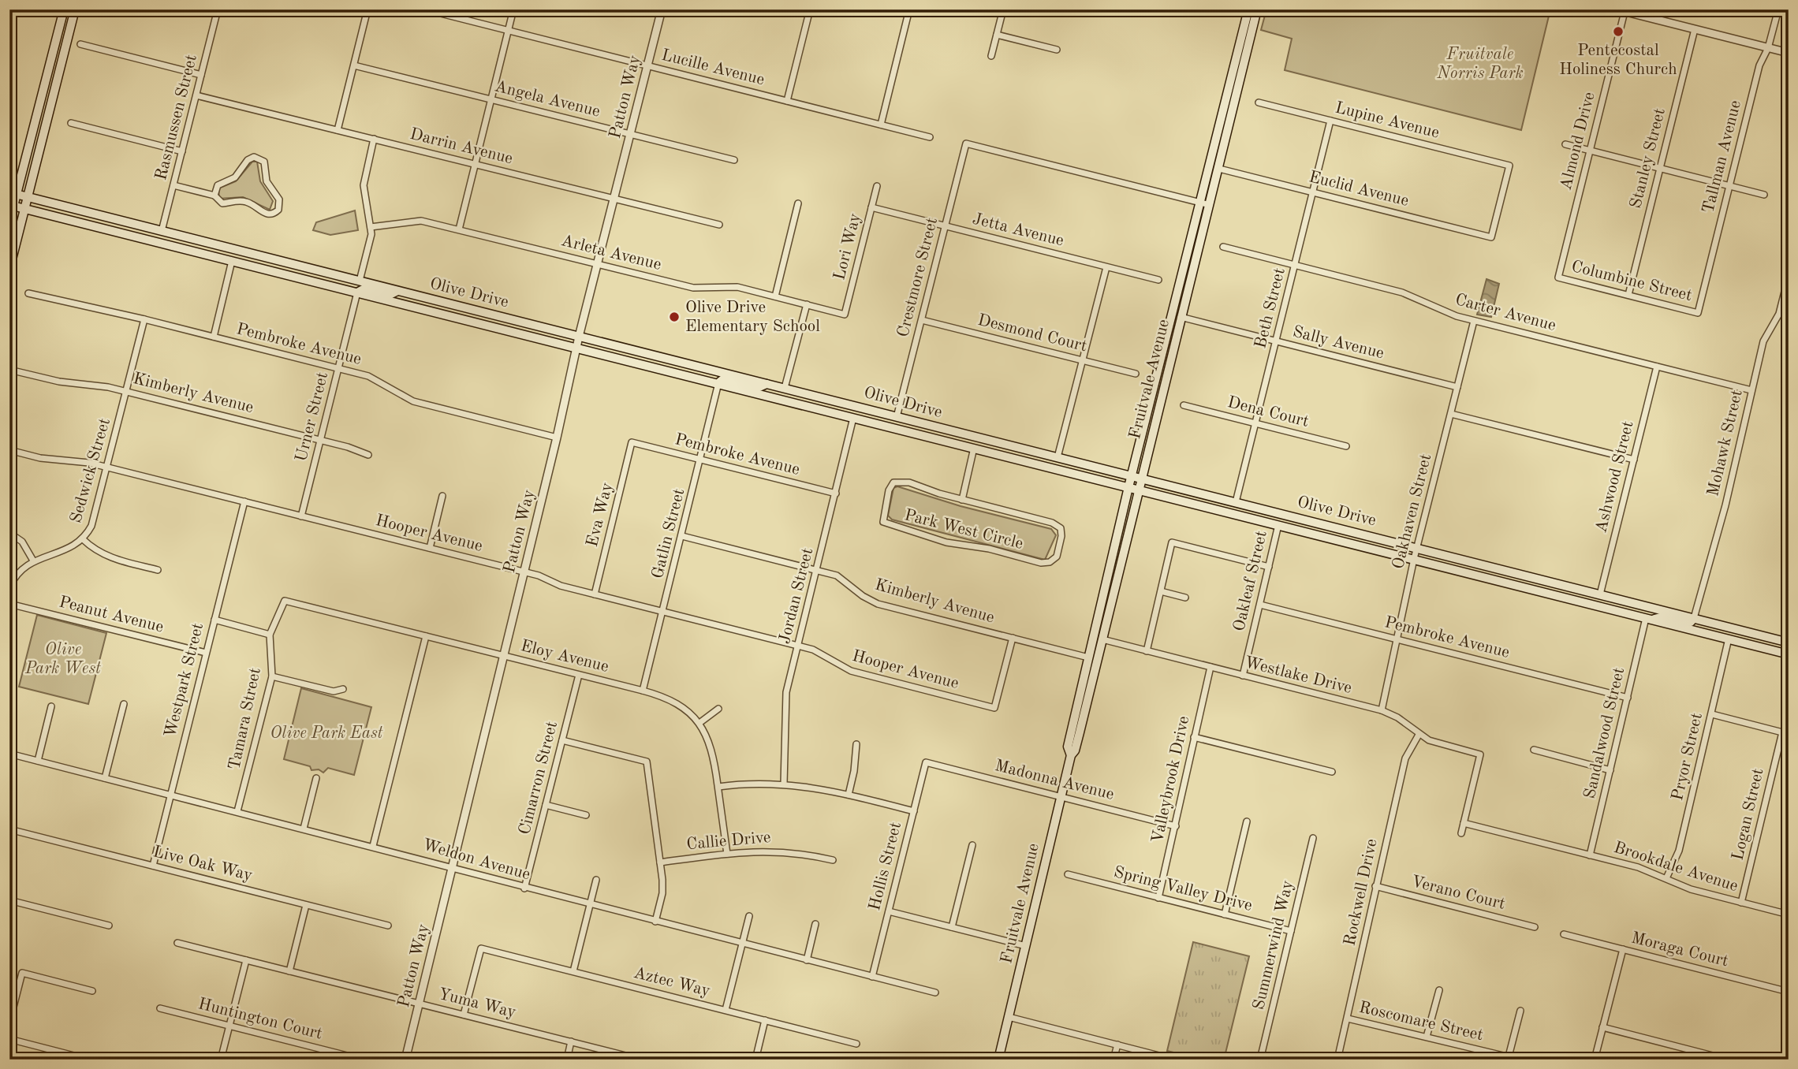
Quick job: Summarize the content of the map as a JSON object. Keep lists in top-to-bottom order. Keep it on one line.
{"streets":{"main road":["Olive Drive","Fruitvale Avenue"],"street":["Lucille Avenue","Patton Way","Angela Avenue","Rasmussen Street","Lupine Avenue","Almond Drive","Darrin Avenue","Tallman Avenue","Stanley Street","Euclid Avenue","Jetta Avenue","Lori Way","Arleta Avenue","Crestmore Street","Columbine Street","Beth Street","Carter Avenue","Desmond Court","Sally Avenue","Pembroke Avenue","Kimberly Avenue","Dena Court","Urner Street","Mohawk Street","Sedwick Street","Ashwood Street","Oakhaven Street","Eva Way","Park West Circle","Hooper Avenue","Gatlin Street","Oakleaf Street","Jordan Street","Peanut Avenue","Eloy Avenue","Westlake Drive","Westpark Street","Tamara Street","Sandalwood Street","Pryor Street","Cimarron Street","Valleybrook Drive","Madonna Avenue","Logan Street","Callie Drive","Weldon Avenue","Live Oak Way","Hollis Street","Brookdale Avenue","Spring Valley Drive","Rockwell Drive","Verano Court","Summerwind Way","Moraga Court","Aztec Way","Yuma Way","Huntington Court","Roscomare Street"]},"crossings":[["Lucille Avenue","Patton Way"],["Patton Way","Angela Avenue"],["Patton Way","Darrin Avenue"],["Patton Way","Arleta Avenue"],["Patton Way","Olive Drive"],["Patton Way","Pembroke Avenue"],["Patton Way","Hooper Avenue"],["Patton Way","Eloy Avenue"],["Patton Way","Weldon Avenue"],["Patton Way","Yuma Way"],["Rasmussen Street","Darrin Avenue"],["Rasmussen Street","Olive Drive"],["Lupine Avenue","Euclid Avenue"],["Lupine Avenue","Beth Street"],["Almond Drive","Columbine Street"],["Tallman Avenue","Columbine Street"],["Stanley Street","Columbine Street"],["Euclid Avenue","Beth Street"],["Euclid Avenue","Fruitvale Avenue"],["Jetta Avenue","Lori Way"],["Jetta Avenue","Crestmore Street"],["Lori Way","Arleta Avenue"],["Crestmore Street","Olive Drive"],["Crestmore Street","Desmond Court"],["Crestmore Street","Fruitvale Avenue"],["Olive Drive","Beth Street"],["Olive Drive","Fruitvale Avenue"],["Olive Drive","Urner Street"],["Olive Drive","Mohawk Street"],["Olive Drive","Ashwood Street"],["Olive Drive","Oakhaven Street"],["Olive Drive","Gatlin Street"],["Olive Drive","Oakleaf Street"],["Olive Drive","Jordan Street"],["Olive Drive","Sandalwood Street"],["Olive Drive","Pryor Street"],["Beth Street","Carter Avenue"],["Beth Street","Sally Avenue"],["Beth Street","Dena Court"],["Carter Avenue","Mohawk Street"],["Carter Avenue","Ashwood Street"],["Carter Avenue","Oakhaven Street"],["Sally Avenue","Fruitvale Avenue"],["Sally Avenue","Oakhaven Street"],["Pembroke Avenue","Urner Street"],["Pembroke Avenue","Sedwick Street"],["Pembroke Avenue","Oakhaven Street"],["Pembroke Avenue","Eva Way"],["Pembroke Avenue","Gatlin Street"],["Pembroke Avenue","Oakleaf Street"],["Pembroke Avenue","Jordan Street"],["Pembroke Avenue","Sandalwood Street"],["Fruitvale Avenue","Kimberly Avenue"],["Fruitvale Avenue","Westlake Drive"],["Fruitvale Avenue","Madonna Avenue"],["Kimberly Avenue","Urner Street"],["Kimberly Avenue","Sedwick Street"],["Kimberly Avenue","Hooper Avenue"],["Kimberly Avenue","Gatlin Street"],["Kimberly Avenue","Jordan Street"],["Urner Street","Hooper Avenue"],["Sedwick Street","Hooper Avenue"],["Oakhaven Street","Westlake Drive"],["Eva Way","Hooper Avenue"],["Hooper Avenue","Gatlin Street"],["Hooper Avenue","Jordan Street"],["Hooper Avenue","Westpark Street"],["Gatlin Street","Eloy Avenue"],["Oakleaf Street","Westlake Drive"],["Peanut Avenue","Westpark Street"],["Eloy Avenue","Tamara Street"],["Eloy Avenue","Cimarron Street"],["Eloy Avenue","Callie Drive"],["Westlake Drive","Valleybrook Drive"],["Westlake Drive","Brookdale Avenue"],["Westlake Drive","Rockwell Drive"],["Westpark Street","Weldon Avenue"],["Westpark Street","Live Oak Way"],["Tamara Street","Weldon Avenue"],["Sandalwood Street","Brookdale Avenue"],["Pryor Street","Brookdale Avenue"],["Cimarron Street","Weldon Avenue"],["Valleybrook Drive","Madonna Avenue"],["Valleybrook Drive","Spring Valley Drive"],["Madonna Avenue","Hollis Street"],["Logan Street","Brookdale Avenue"],["Weldon Avenue","Hollis Street"],["Spring Valley Drive","Summerwind Way"],["Rockwell Drive","Verano Court"],["Rockwell Drive","Roscomare Street"],["Aztec Way","Yuma Way"]],"parks":["Fruitvale Norris Park","Olive Park West","Olive Park East"],"places":["Pentecostal Holiness Church","Olive Drive Elementary School"]}
